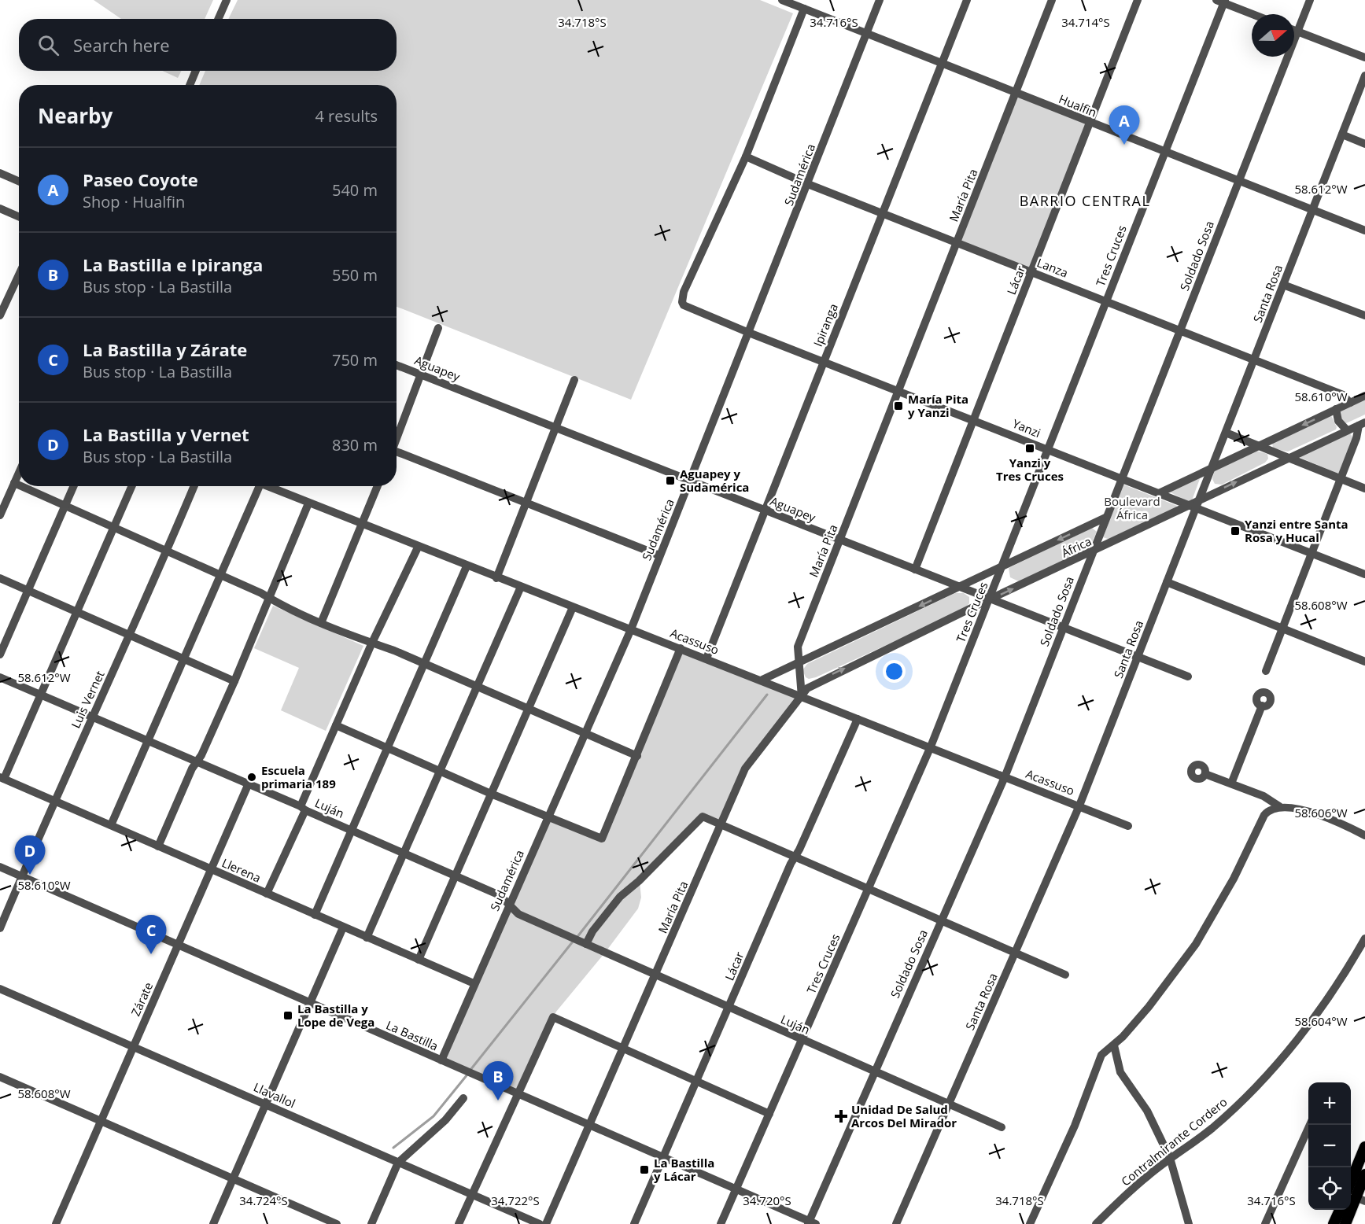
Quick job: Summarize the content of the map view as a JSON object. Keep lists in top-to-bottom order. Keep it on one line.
{"streets":{"street":["Hualfin","Sudamérica","María Pita","Tres Cruces","Soldado Sosa","Lanza","Lácar","Santa Rosa","Ipiranga","Aguapey","Yanzi","África","Acassuso","Luis Vernet","Luján","Llerena","Zárate","La Bastilla","Llavallol","Contralmirante Cordero"]},"crossings":[["Hualfin","Sudamérica"],["Hualfin","María Pita"],["Hualfin","Tres Cruces"],["Hualfin","Soldado Sosa"],["Hualfin","Lácar"],["Hualfin","Santa Rosa"],["Hualfin","Ipiranga"],["Sudamérica","Lanza"],["Sudamérica","Aguapey"],["Sudamérica","Yanzi"],["Sudamérica","Acassuso"],["Sudamérica","Luján"],["Sudamérica","Llerena"],["Sudamérica","La Bastilla"],["María Pita","Lanza"],["María Pita","Aguapey"],["María Pita","Yanzi"],["María Pita","África"],["María Pita","Acassuso"],["María Pita","Luján"],["María Pita","La Bastilla"],["Tres Cruces","Lanza"],["Tres Cruces","Aguapey"],["Tres Cruces","Yanzi"],["Tres Cruces","África"],["Tres Cruces","Acassuso"],["Tres Cruces","Luján"],["Tres Cruces","La Bastilla"],["Soldado Sosa","Lanza"],["Soldado Sosa","Aguapey"],["Soldado Sosa","Yanzi"],["Soldado Sosa","África"],["Soldado Sosa","Acassuso"],["Soldado Sosa","Luján"],["Soldado Sosa","La Bastilla"],["Lanza","Lácar"],["Lanza","Santa Rosa"],["Lanza","Ipiranga"],["Lanza","Yanzi"],["Lácar","Aguapey"],["Lácar","Yanzi"],["Lácar","Acassuso"],["Lácar","Luján"],["Lácar","La Bastilla"],["Santa Rosa","Aguapey"],["Santa Rosa","Yanzi"],["Santa Rosa","África"],["Santa Rosa","Acassuso"],["Santa Rosa","Luján"],["Ipiranga","Aguapey"],["Ipiranga","Yanzi"],["Ipiranga","Acassuso"],["Aguapey","África"],["Yanzi","África"],["África","Acassuso"],["Luis Vernet","Luján"],["Luis Vernet","Llerena"],["Luis Vernet","La Bastilla"],["Luján","Zárate"],["Llerena","Zárate"],["Zárate","La Bastilla"],["Zárate","Llavallol"]],"districts":["BARRIO CENTRAL"],"parks":["Boulevard África"],"places":{"transit":["María Pita y Yanzi","Yanzi y Tres Cruces","Aguapey y Sudamérica","Yanzi entre Santa Rosa y Hucal","La Bastilla y Lope de Vega","La Bastilla y Lácar"],"other":["Escuela primaria 189"],"health":["Unidad De Salud Arcos Del Mirador"]},"north":"right","page":{"search":"Search here","heading":["Nearby","4 results"],"pins":["A","D","C","B"],"list":[{"mark":"A","name":"Paseo Coyote","note":"Shop · Hualfin","value":"540 m"},{"mark":"B","name":"La Bastilla e Ipiranga","note":"Bus stop · La Bastilla","value":"550 m"},{"mark":"C","name":"La Bastilla y Zárate","note":"Bus stop · La Bastilla","value":"750 m"},{"mark":"D","name":"La Bastilla y Vernet","note":"Bus stop · La Bastilla","value":"830 m"}],"map_buttons":["+","−"]},"coordinates":["34.718°S","34.716°S","34.714°S","58.612°W","58.610°W","58.608°W","58.606°W","58.604°W","34.724°S","34.722°S","34.720°S"]}
